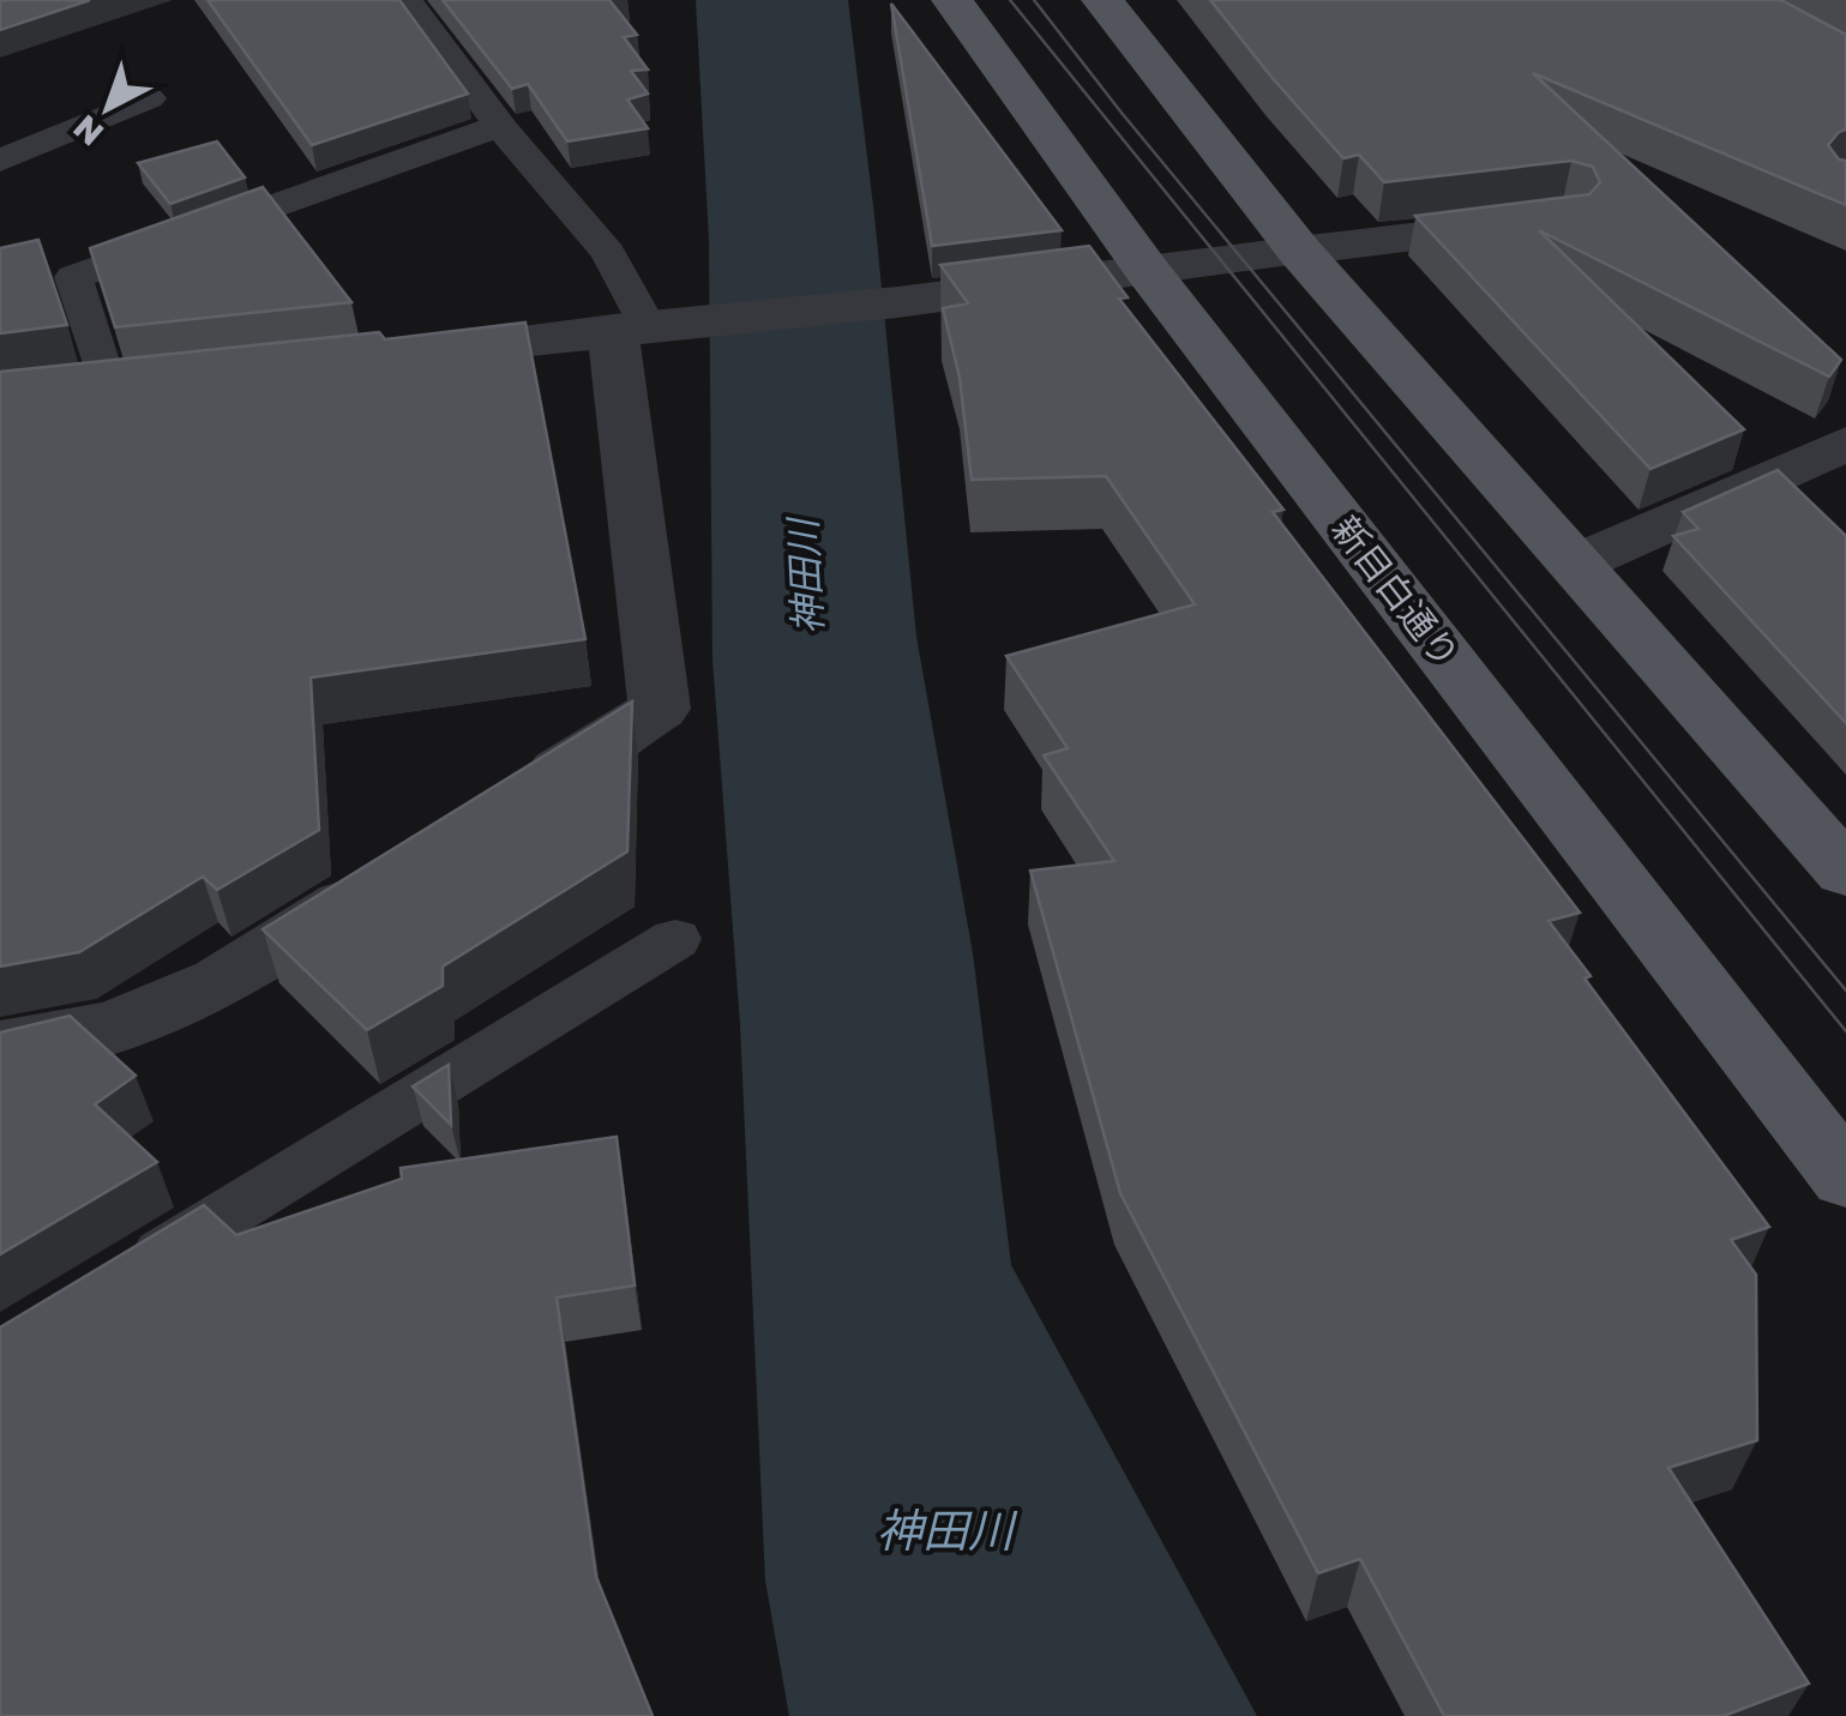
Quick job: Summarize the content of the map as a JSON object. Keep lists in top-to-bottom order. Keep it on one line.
{"streets":{"main road":["新目白通り"]},"water":["神田川"],"north":"bottom left"}
